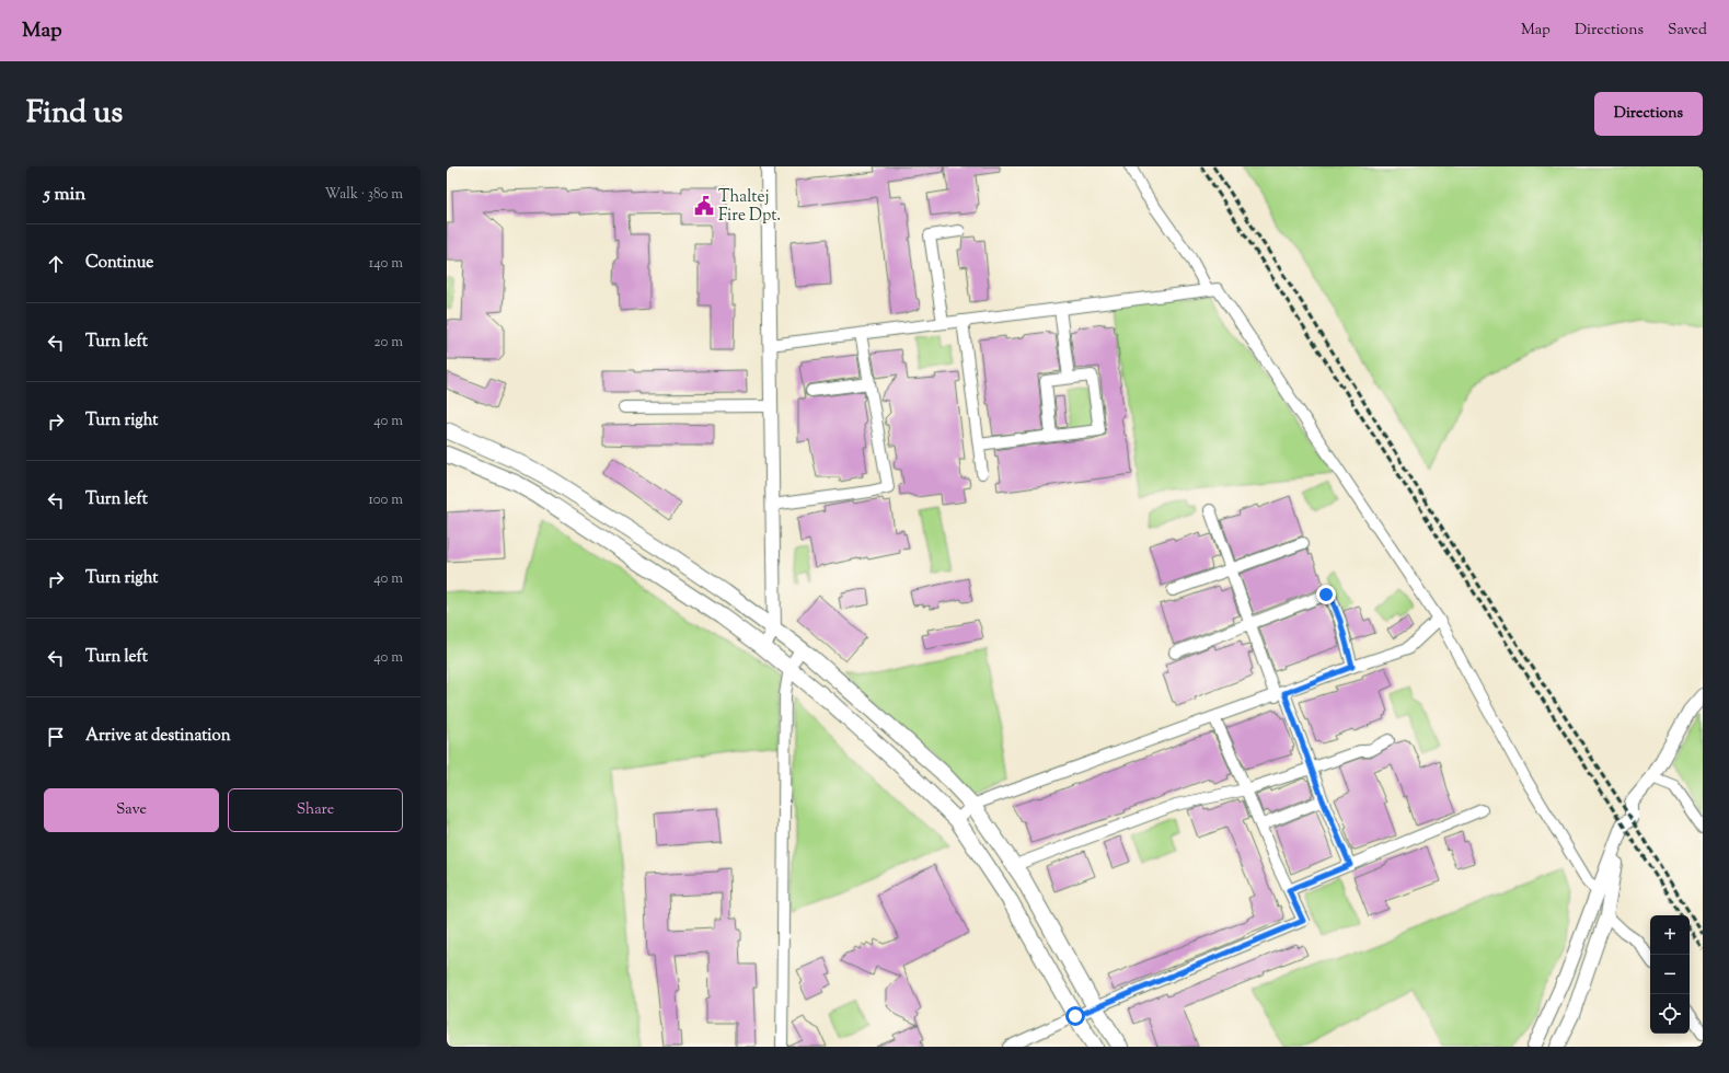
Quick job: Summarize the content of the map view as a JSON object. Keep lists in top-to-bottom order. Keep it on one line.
{"places":{"public building":["Thaltej Fire Dpt."]},"page":{"header":"Map","nav":["Map","Directions","Saved"],"title":"Find us","buttons":["Directions",["Save","Share"]],"heading":["5 min","Walk · 380 m"],"list":[["Continue","140 m"],["Turn left","20 m"],["Turn right","40 m"],["Turn left","100 m"],["Turn right","40 m"],["Turn left","40 m"],"Arrive at destination"],"map_buttons":["+","−"]}}
